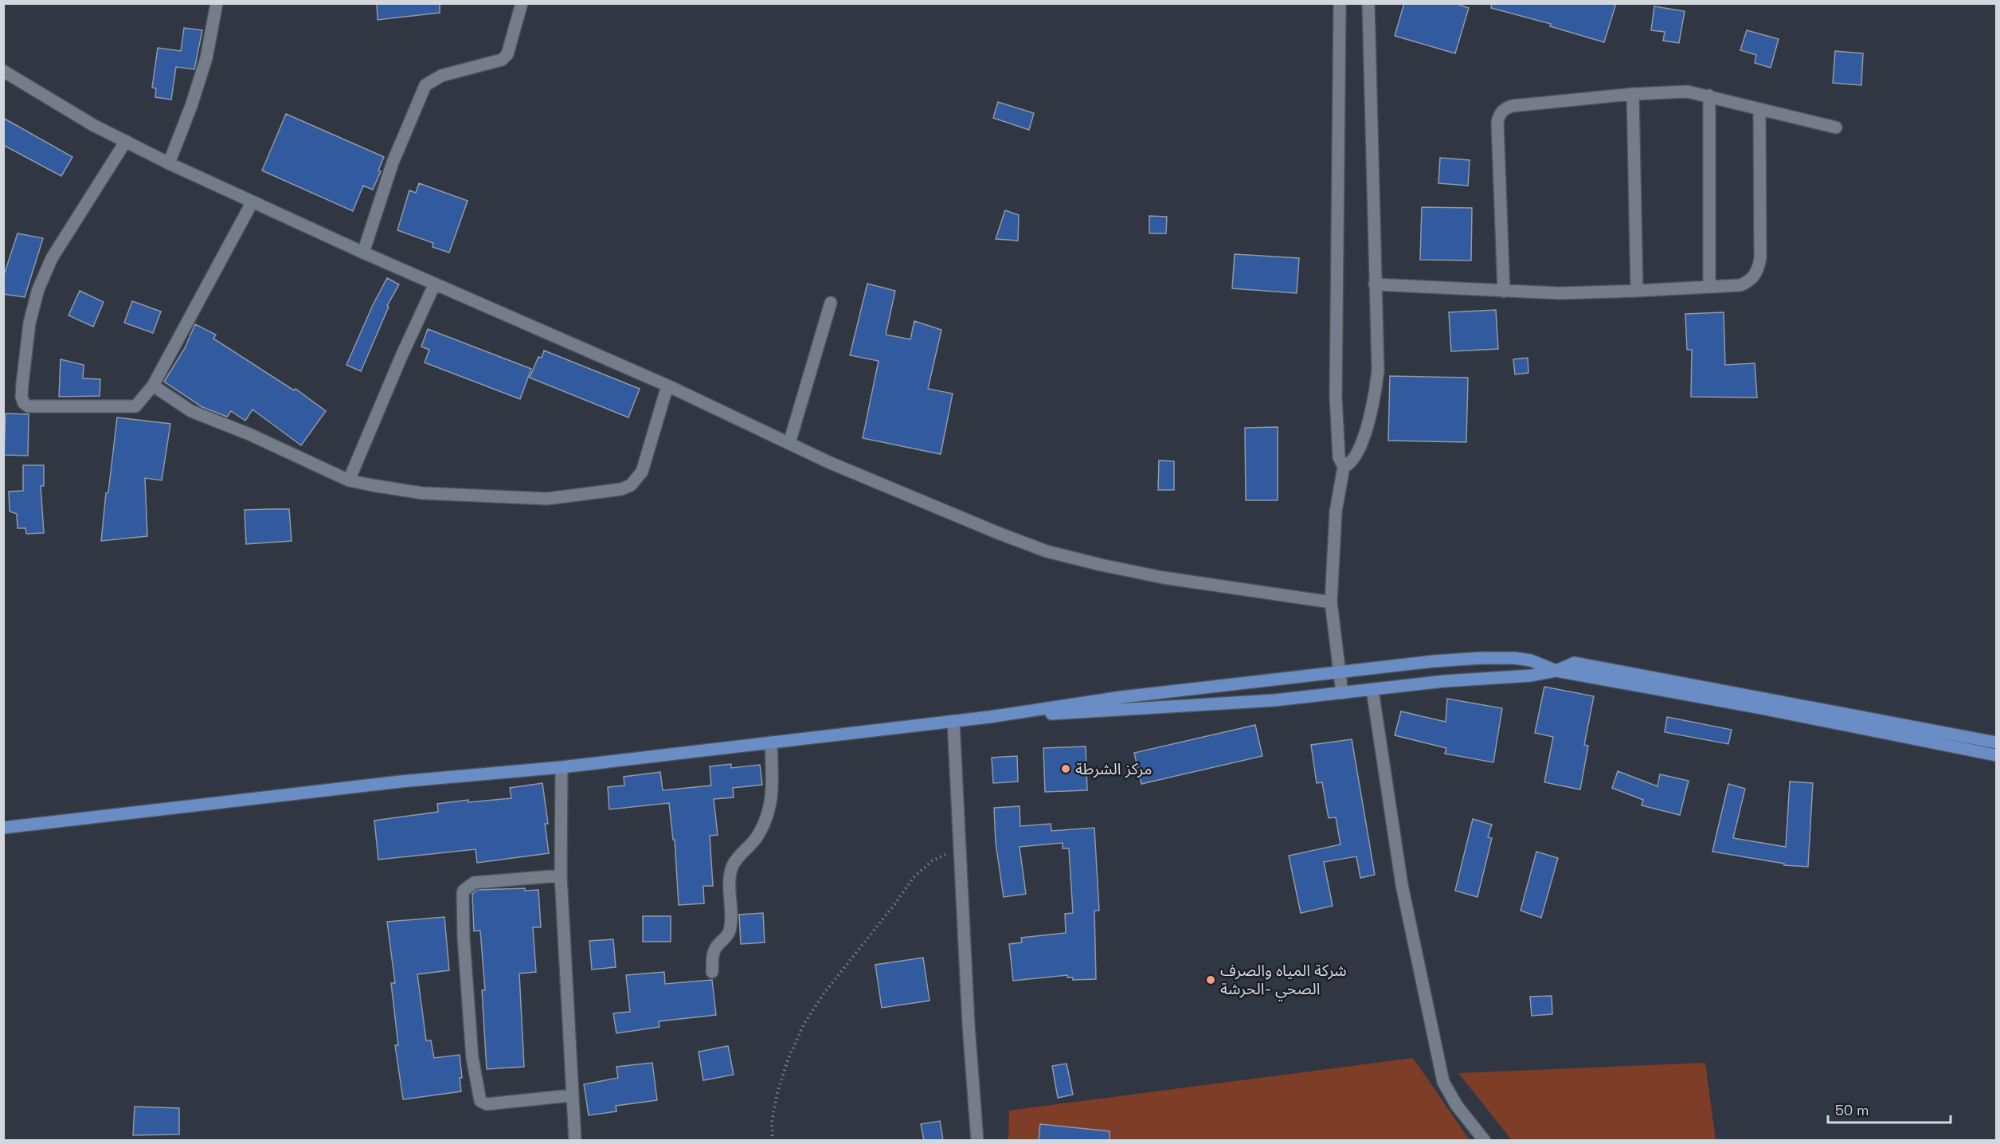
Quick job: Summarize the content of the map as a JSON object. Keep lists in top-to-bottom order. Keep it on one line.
{"places":["مركز الشرطة","شركة المياه والصرف الصحي -الحرشة"],"scale_bar":"50 m"}
